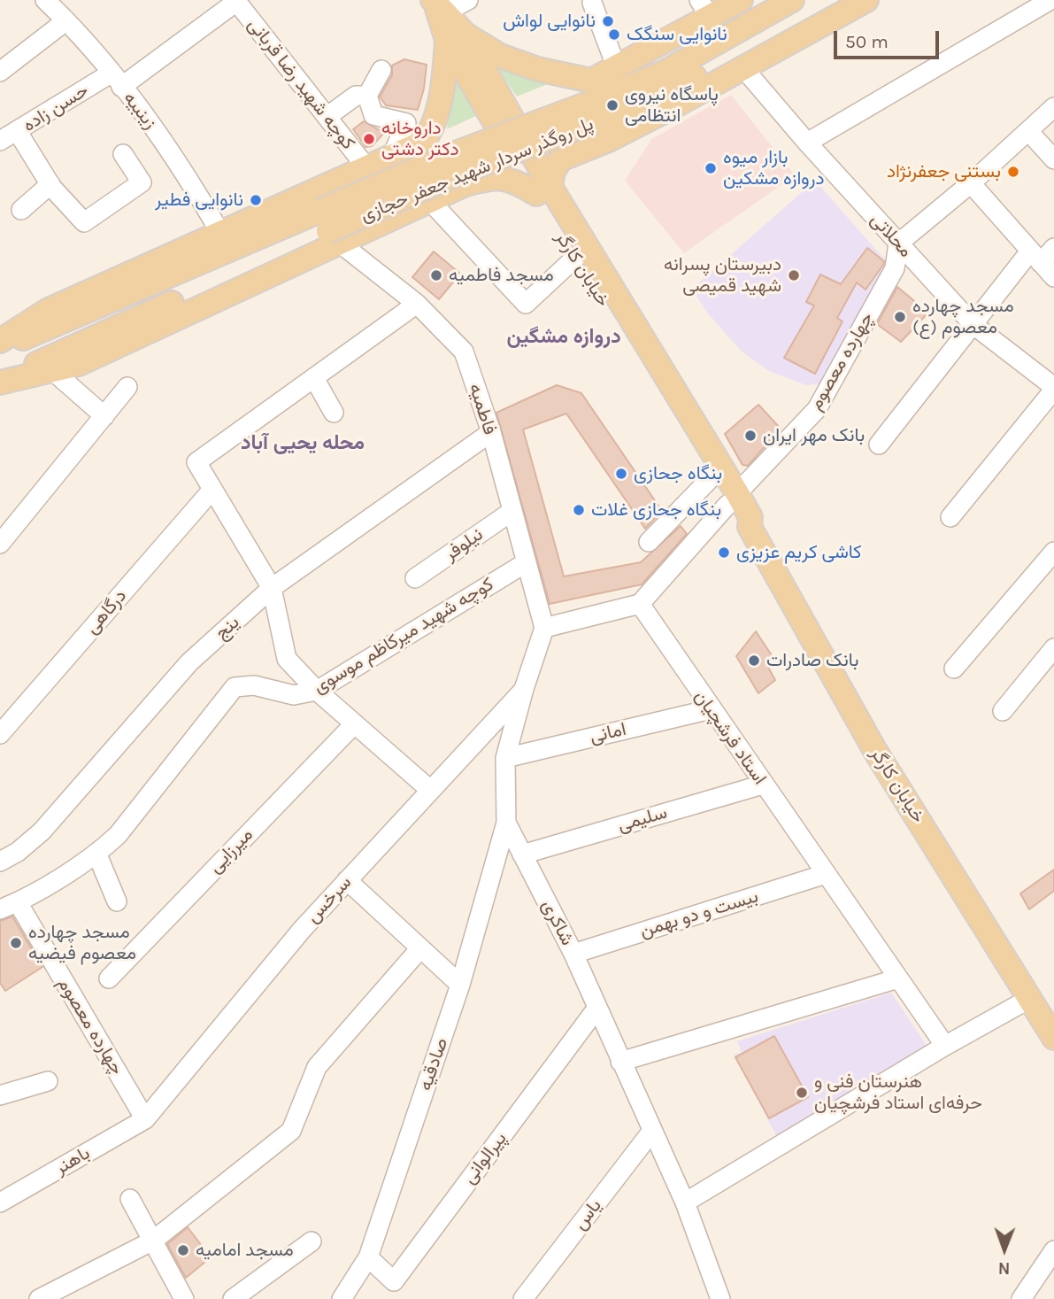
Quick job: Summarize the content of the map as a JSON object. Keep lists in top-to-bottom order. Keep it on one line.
{"streets":{"main road":["پل روگذر سردار شهید جعفر حجازی","خیابان کارگر"],"street":["کوچه شهید رضا قربانی","حسن زاده","زینبیه","محلاتی","چهارده معصوم","فاطمیه","نیلوفر","درگاهی","ینج","کوچه شهید میرکاظم موسوی","امانی","استاد فرشچیان","سلیمی","میرزایی","سرخس","بیست و دو بهمن","شاکری","صادقیه","پیرالوانی","باهنر","یاس"]},"crossings":[["کوچه شهید رضا قربانی","حسن زاده"],["حسن زاده","زینبیه"],["پل روگذر سردار شهید جعفر حجازی","فاطمیه"],["محلاتی","چهارده معصوم"],["خیابان کارگر","چهارده معصوم"],["چهارده معصوم","کوچه شهید میرکاظم موسوی"],["چهارده معصوم","سرخس"],["چهارده معصوم","باهنر"],["فاطمیه","نیلوفر"],["فاطمیه","ینج"],["فاطمیه","کوچه شهید میرکاظم موسوی"],["فاطمیه","شاکری"],["امانی","استاد فرشچیان"],["امانی","شاکری"],["استاد فرشچیان","سلیمی"],["استاد فرشچیان","بیست و دو بهمن"],["سلیمی","شاکری"],["سرخس","شاکری"],["سرخس","باهنر"],["بیست و دو بهمن","شاکری"],["شاکری","صادقیه"],["شاکری","پیرالوانی"],["شاکری","یاس"],["صادقیه","پیرالوانی"]],"districts":["دروازه مشگین","محله یحیی آباد"],"places":["نانوایی لواش","نانوایی سنگک","پاسگاه نیروی انتظامی","داروخانه دکتر دشتی","بازار میوه دروازه مشکین","بستنی جعفرنژاد","نانوایی فطیر","مسجد فاطمیه","دبیرستان پسرانه شهید قمیصی","مسجد چهارده معصوم (ع)","بانک مهر ایران","بنگاه جحازی","بنگاه جحازی غلات","کاشی کریم عزیزی","بانک صادرات","مسجد چهارده معصوم فیضیه","هنرستان فنی و حرفه‌ای استاد فرشچیان","مسجد امامیه"],"scale_bar":"50 m","north":"bottom"}
